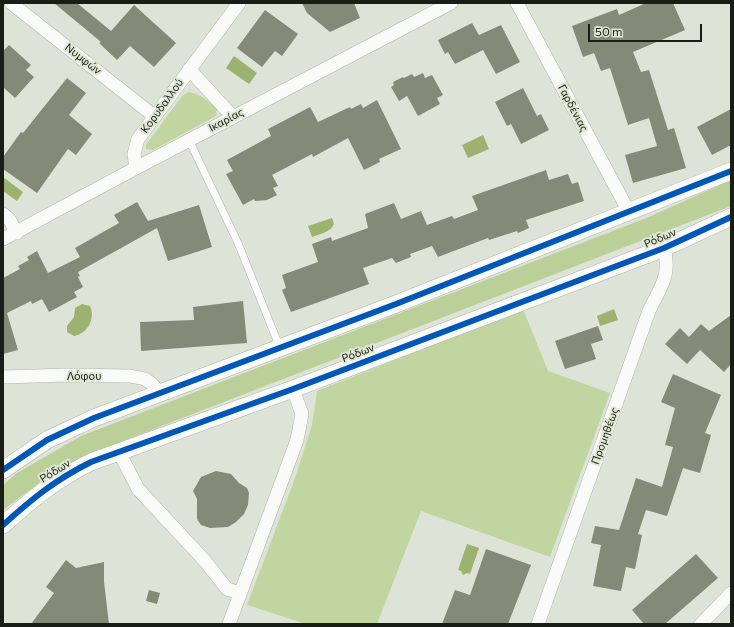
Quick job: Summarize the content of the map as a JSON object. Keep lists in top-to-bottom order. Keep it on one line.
{"streets":{"street":["Νυμφών","Κορυδαλλού","Γαρδένιας","Ικαρίας","Ρόδων","Λόφου","Προμηθέως"]},"crossings":[["Νυμφών","Κορυδαλλού"],["Κορυδαλλού","Ικαρίας"],["Ρόδων","Προμηθέως"]],"scale_bar":"50 m"}
